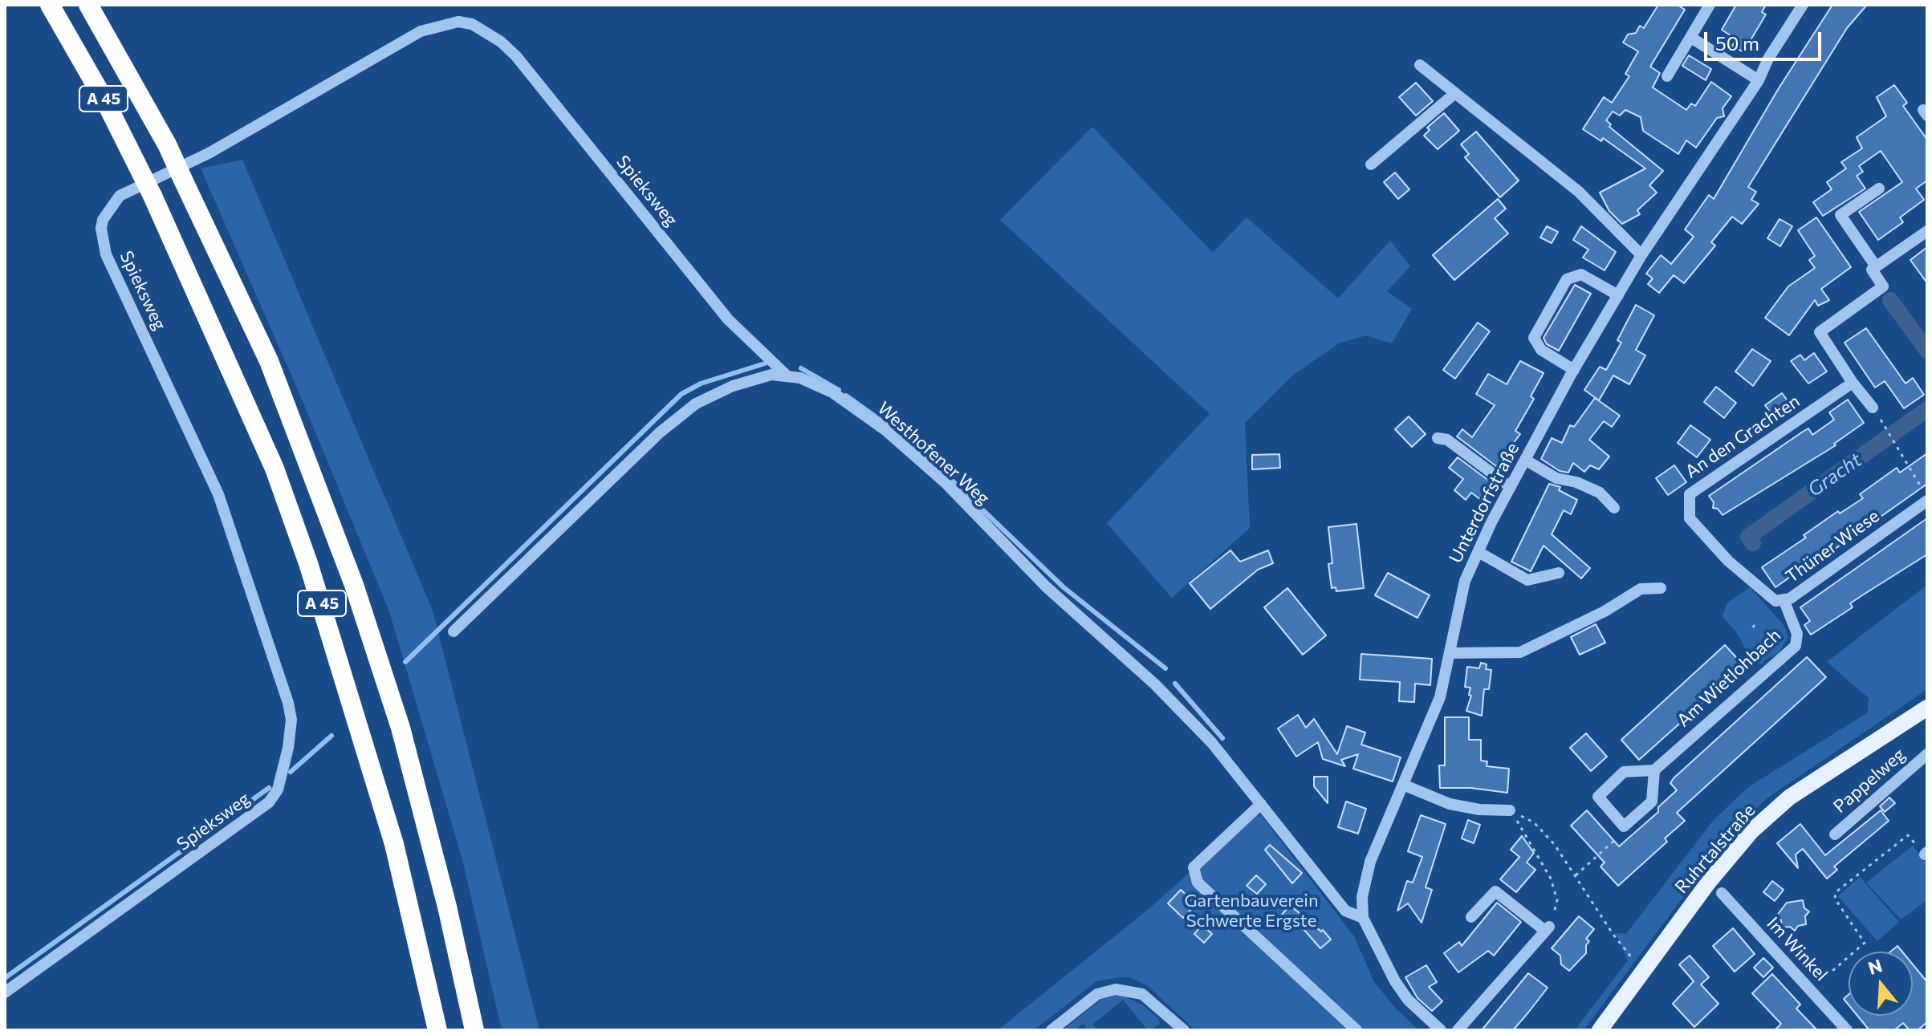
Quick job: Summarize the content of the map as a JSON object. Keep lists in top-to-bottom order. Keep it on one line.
{"streets":{"highway":["A 45"],"main road":["Ruhrtalstraße"],"street":["Spieksweg","An den Grachten","Westhofener Weg","Unterdorfstraße","Thüner Wiese","Am Wietlohbach","Pappelweg","Im Winkel"]},"crossings":[["Spieksweg","Westhofener Weg"],["An den Grachten","Thüner Wiese"],["Westhofener Weg","Unterdorfstraße"],["Thüner Wiese","Am Wietlohbach"]],"water":["Gracht"],"parks":["Gartenbauverein Schwerte Ergste"],"scale_bar":"50 m","north":"top"}
